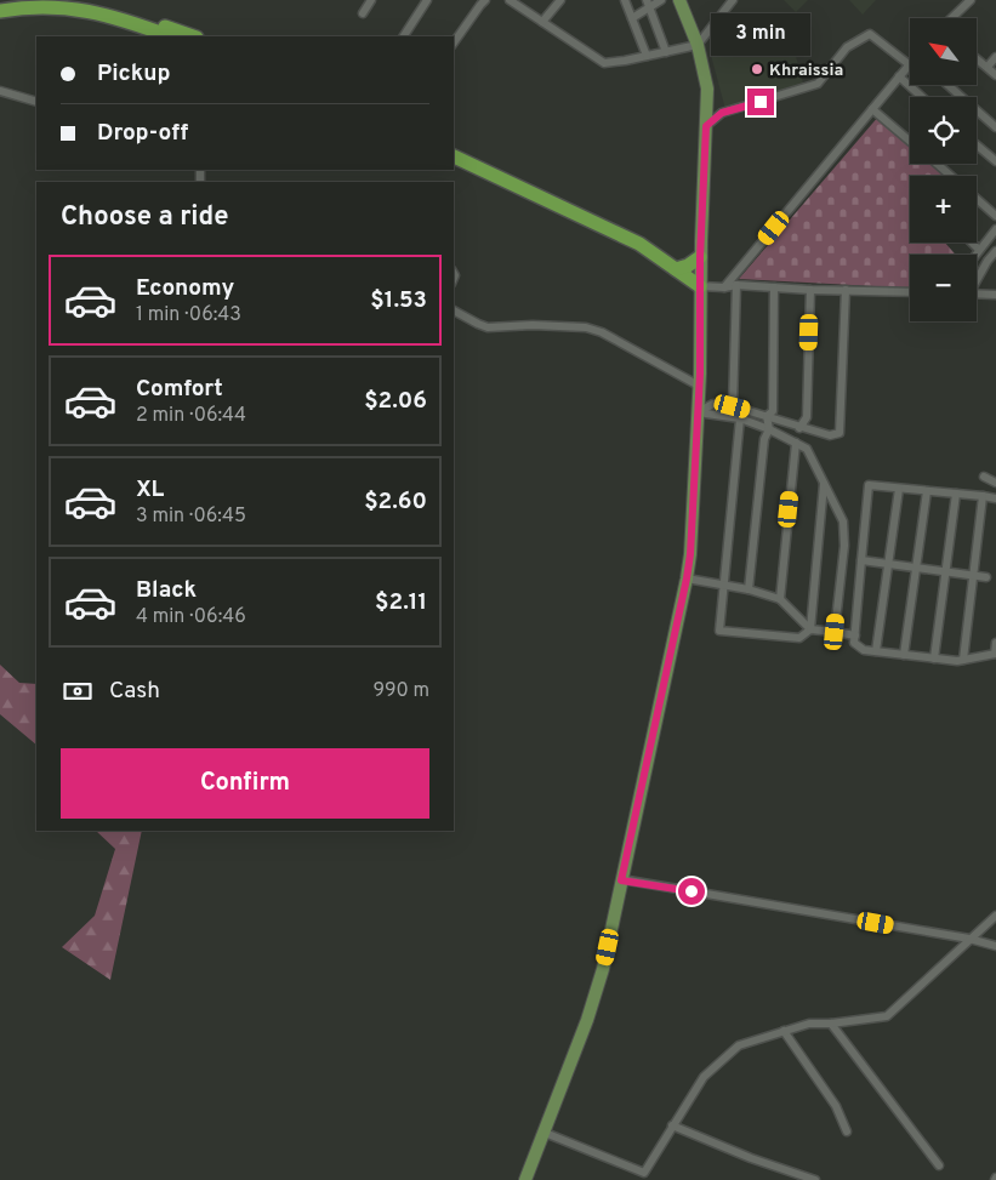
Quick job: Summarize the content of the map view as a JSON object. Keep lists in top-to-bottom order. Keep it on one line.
{"places":["Khraissia"],"north":"top left","page":{"bubble":"3 min","map_buttons":["+","−"],"banner":["Pickup","Drop-off"],"heading":"Choose a ride","list":[{"name":"Economy","note":"1 min · 06:43","value":"$1.53"},{"name":"Comfort","note":"2 min · 06:44","value":"$2.06"},{"name":"XL","note":"3 min · 06:45","value":"$2.60"},{"name":"Black","note":"4 min · 06:46","value":"$2.11"}],"pay":["Cash","990 m"],"buttons":"Confirm"}}
